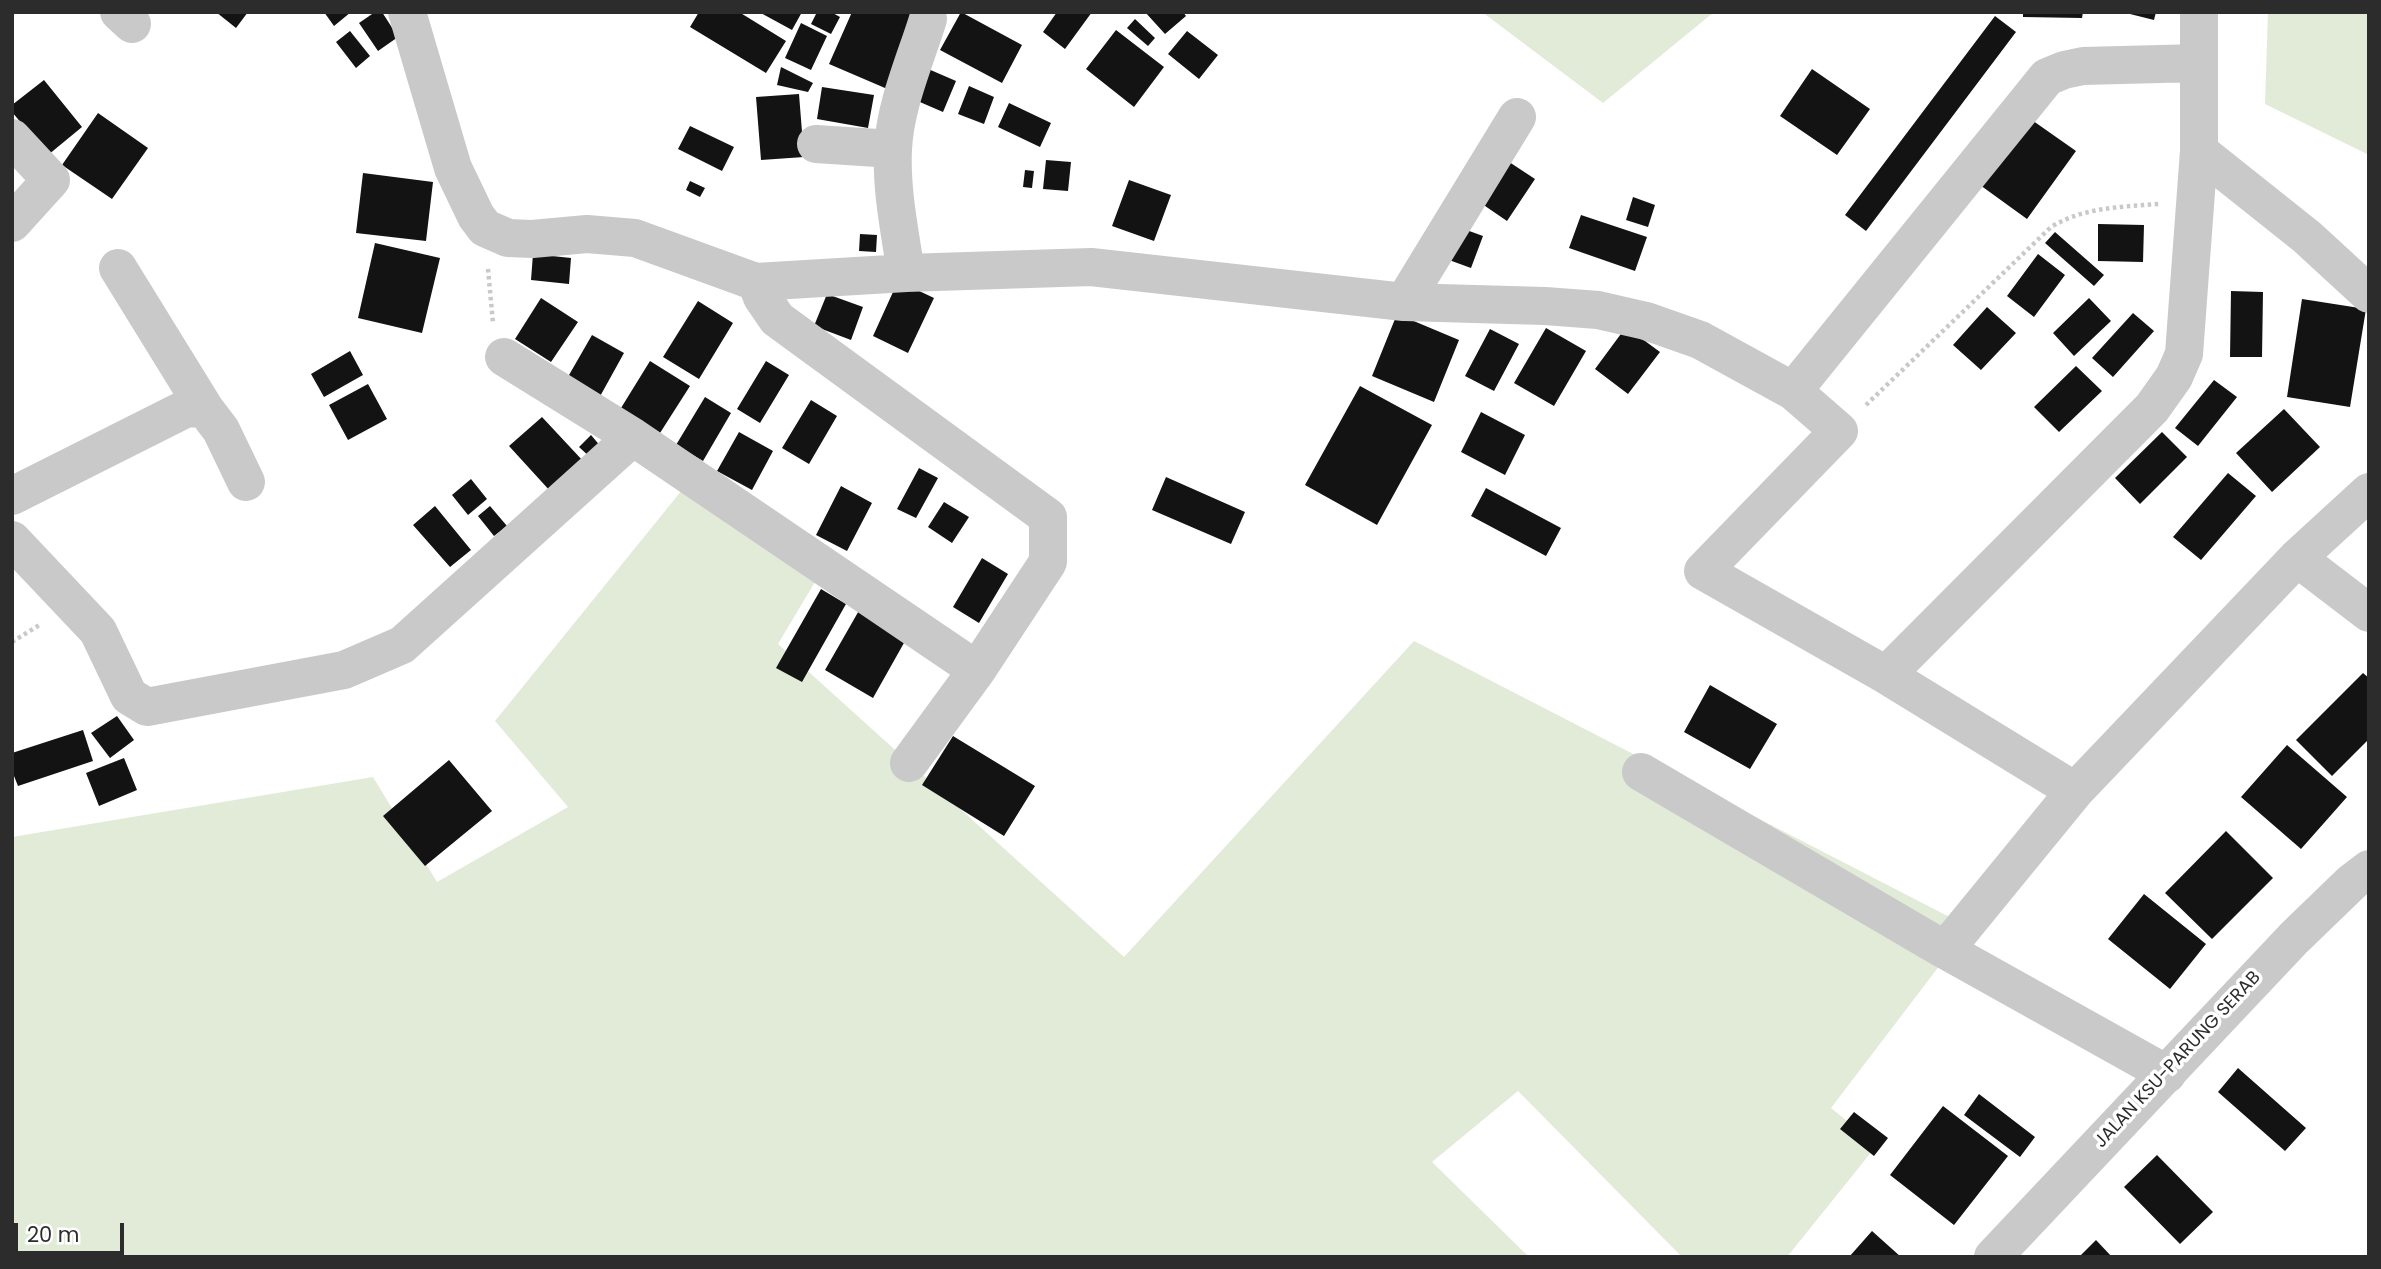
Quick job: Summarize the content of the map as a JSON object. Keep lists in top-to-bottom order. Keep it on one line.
{"streets":{"street":["JALAN KSU-PARUNG SERAB"]},"scale_bar":"20 m"}
